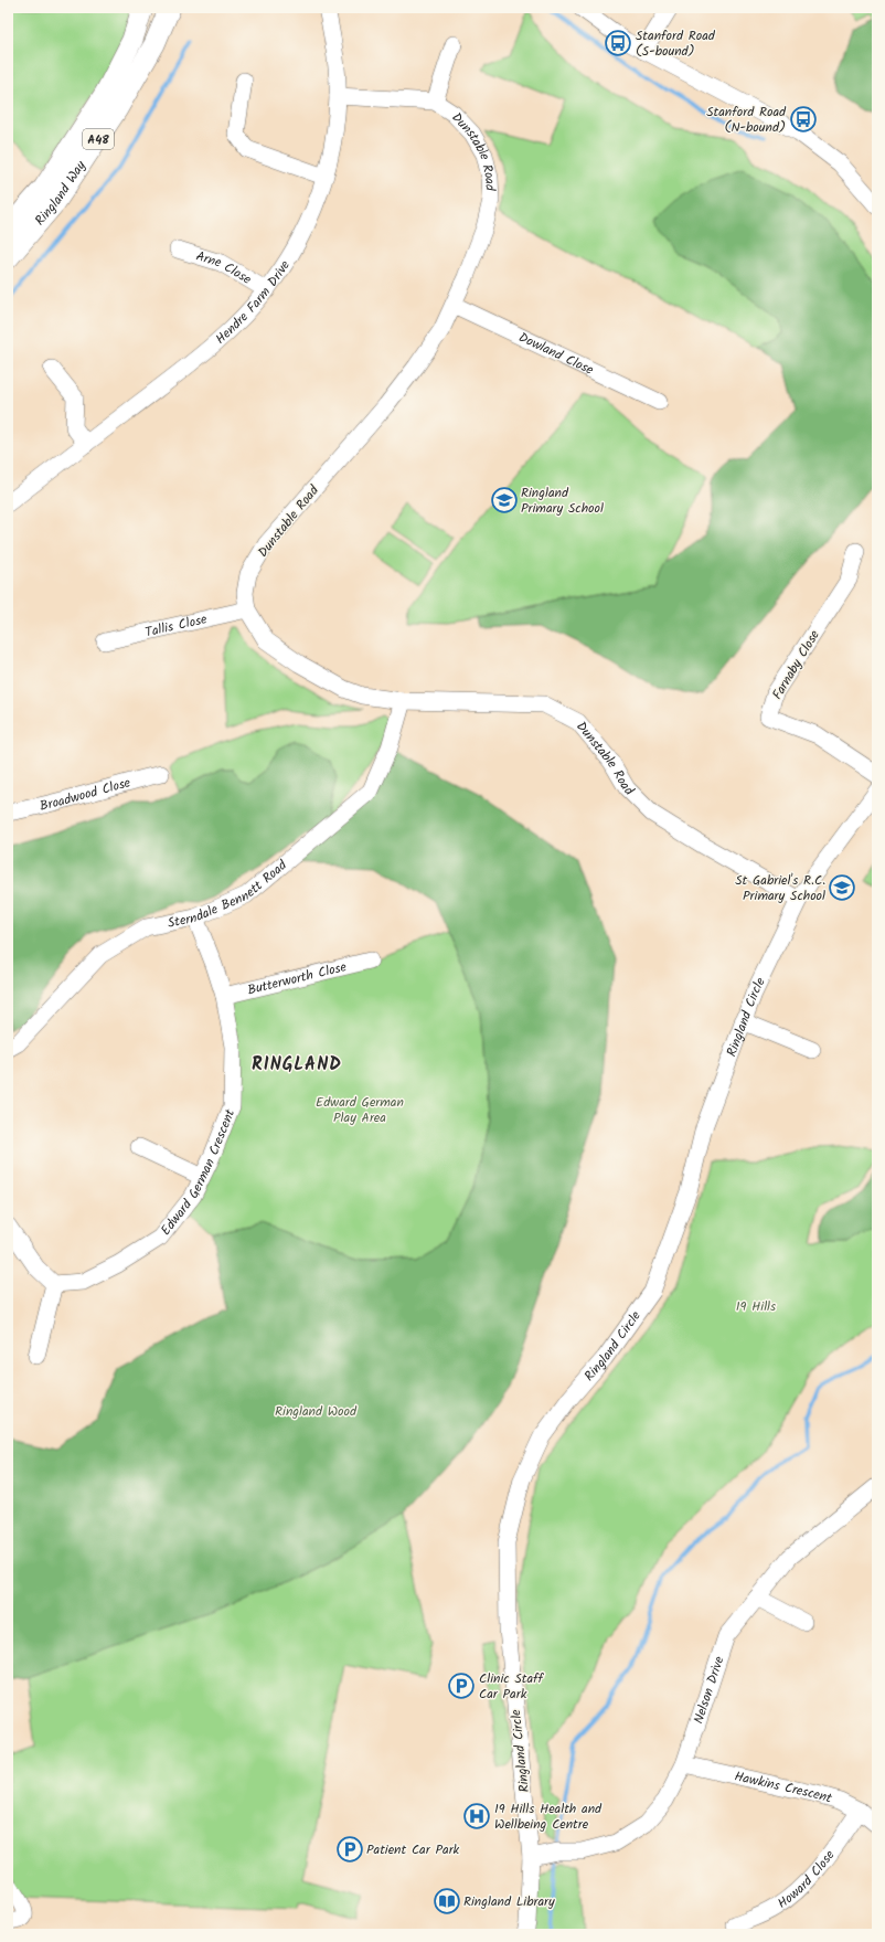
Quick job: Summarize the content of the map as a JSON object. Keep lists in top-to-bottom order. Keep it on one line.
{"streets":{"main road":["A48","Ringland Way"],"street":["Dunstable Road","Arne Close","Hendre Farm Drive","Dowland Close","Tallis Close","Farnaby Close","Broadwood Close","Sterndale Bennett Road","Butterworth Close","Ringland Circle","Edward German Crescent","Nelson Drive","Hawkins Crescent","Howard Close"]},"crossings":[["Dunstable Road","Hendre Farm Drive"],["Dunstable Road","Dowland Close"],["Dunstable Road","Tallis Close"],["Dunstable Road","Sterndale Bennett Road"],["Dunstable Road","Ringland Circle"],["Arne Close","Hendre Farm Drive"],["Sterndale Bennett Road","Edward German Crescent"],["Butterworth Close","Edward German Crescent"],["Ringland Circle","Nelson Drive"],["Nelson Drive","Hawkins Crescent"],["Hawkins Crescent","Howard Close"]],"districts":["RINGLAND"],"parks":["Edward German Play Area","19 Hills","Ringland Wood"],"places":{"bus stop":["Stanford Road (S-bound)","Stanford Road (N-bound)"],"school or university":["Ringland Primary School","St Gabriel's R.C. Primary School"],"parking":["Clinic Staff Car Park","Patient Car Park"],"hospital":["19 Hills Health and Wellbeing Centre"],"library":["Ringland Library"]}}
